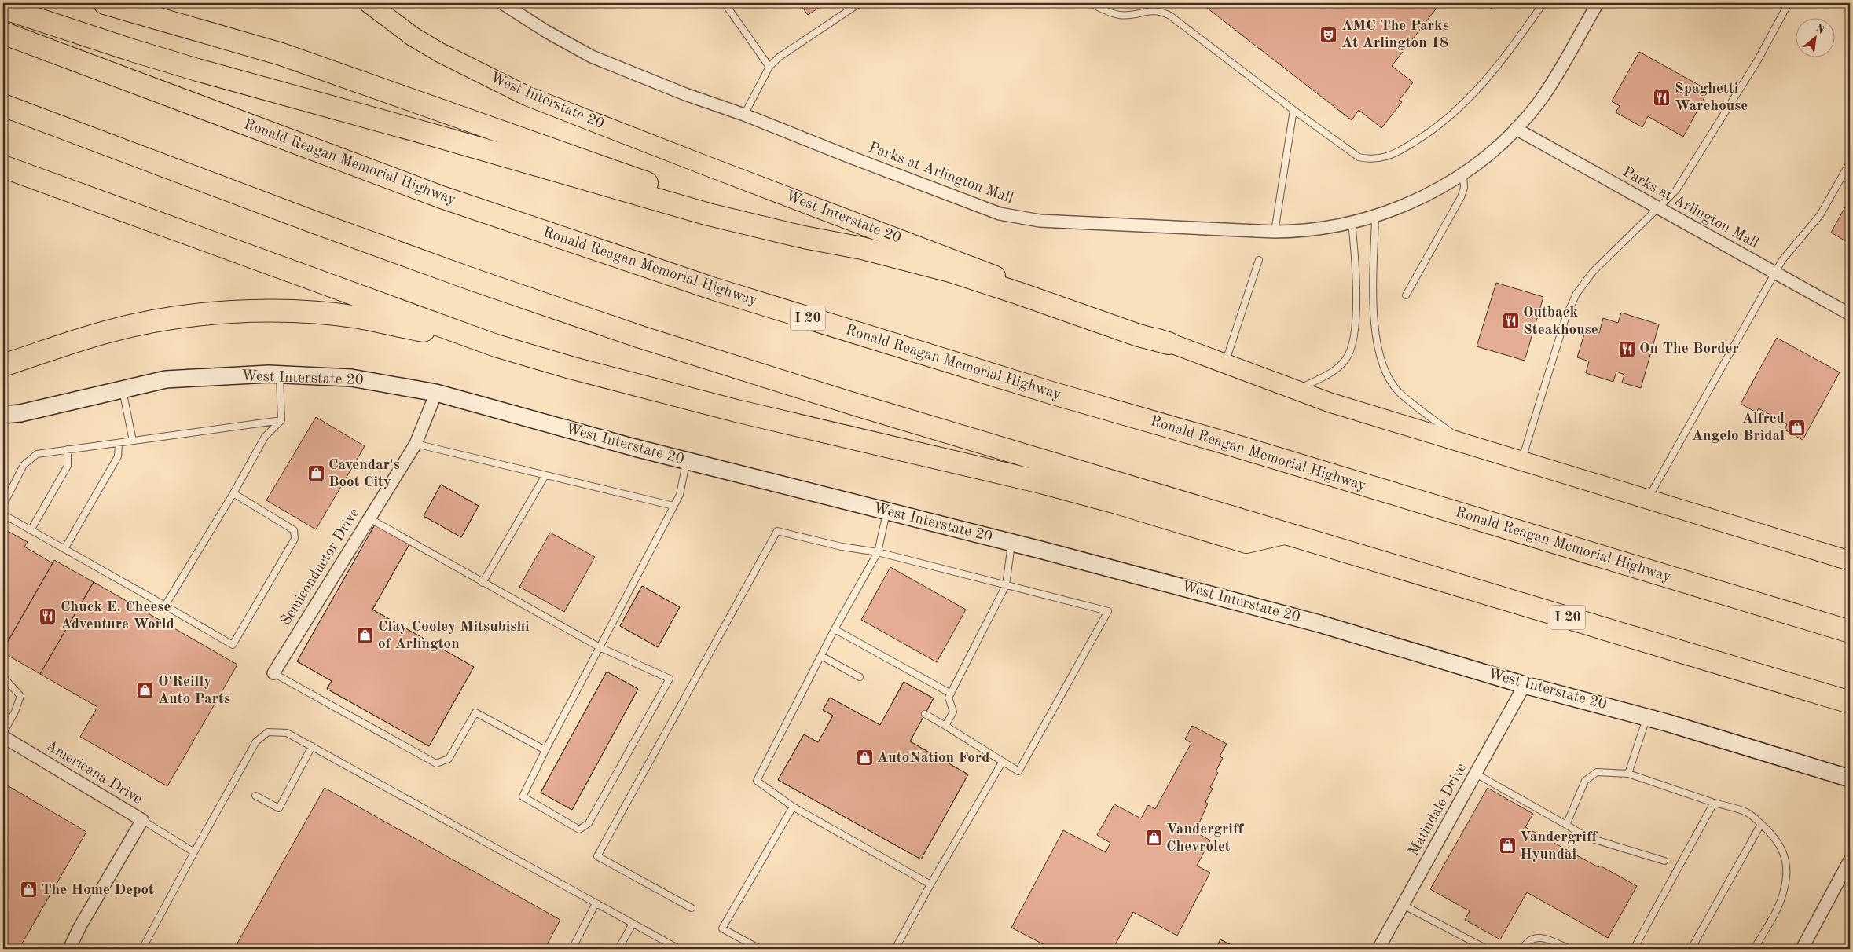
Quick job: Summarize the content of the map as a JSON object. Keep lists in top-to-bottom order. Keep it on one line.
{"streets":{"highway":["Ronald Reagan Memorial Highway","I 20"],"main road":["West Interstate 20"],"street":["Parks at Arlington Mall","Semiconductor Drive","Americana Drive","Matindale Drive"]},"crossings":[["West Interstate 20","Semiconductor Drive"],["West Interstate 20","Matindale Drive"]],"places":{"theatre":["AMC The Parks At Arlington 18"],"restaurant":["Spaghetti Warehouse","Outback Steakhouse","On The Border","Chuck E. Cheese Adventure World"],"shop":["Alfred Angelo Bridal","Cavendar's Boot City","Clay Cooley Mitsubishi of Arlington","O'Reilly Auto Parts","AutoNation Ford","Vandergriff Chevrolet","Vandergriff Hyundai","The Home Depot"]},"north":"top right"}
